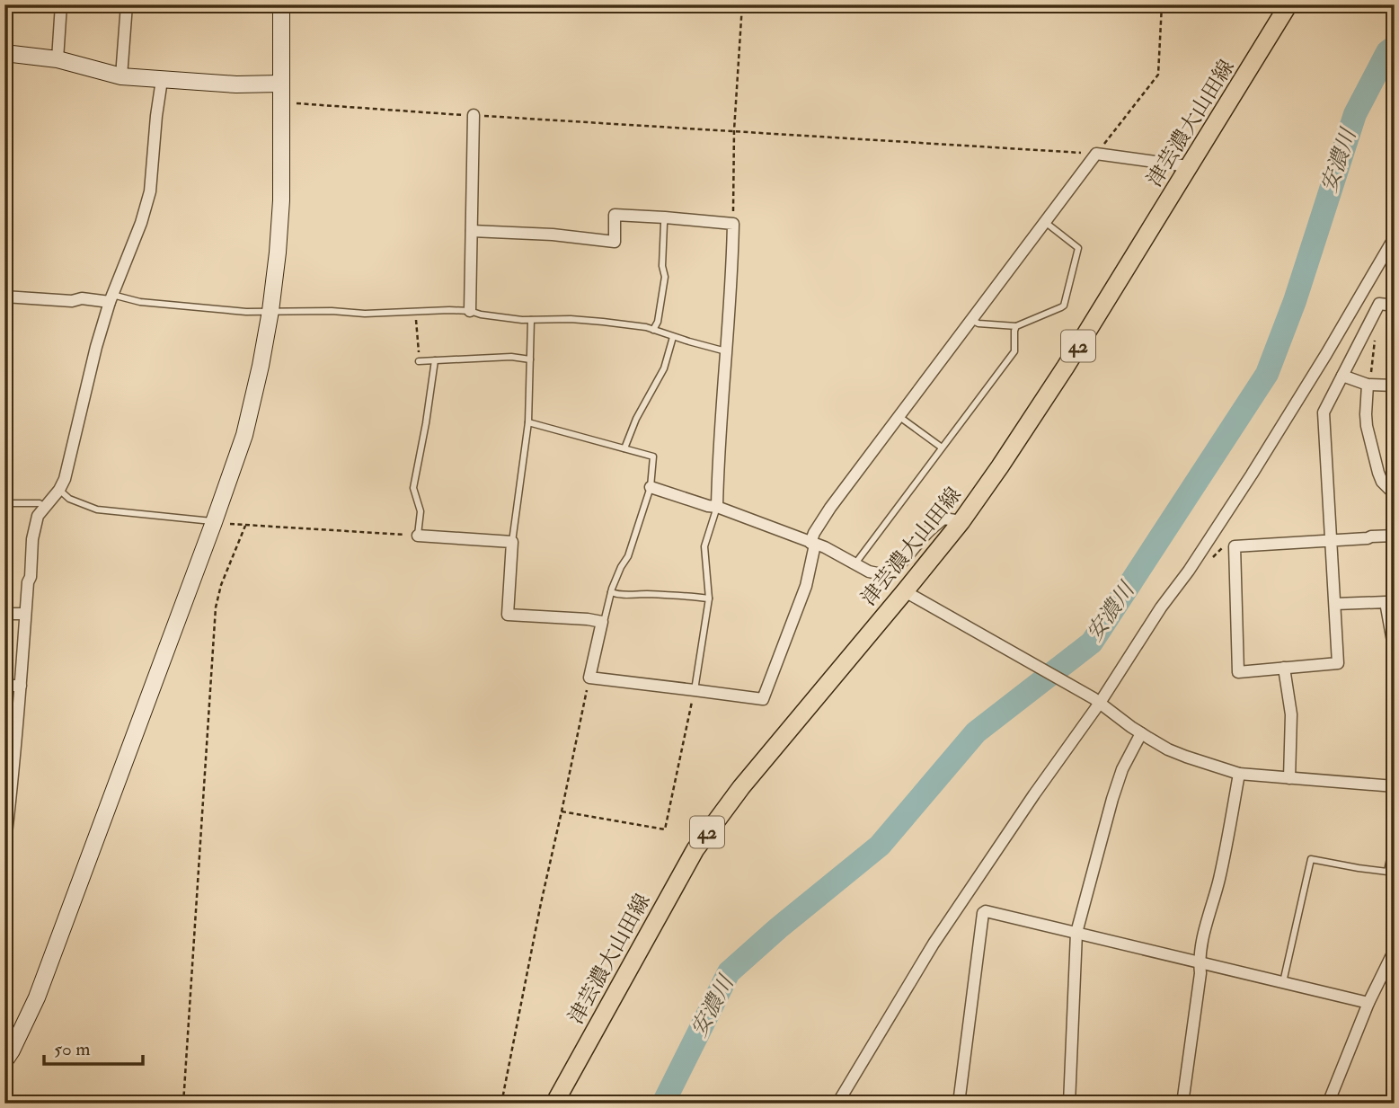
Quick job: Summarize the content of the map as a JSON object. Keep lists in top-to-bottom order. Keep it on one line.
{"streets":{"main road":["津芸濃大山田線","42"]},"water":["安濃川"],"scale_bar":"50 m"}
